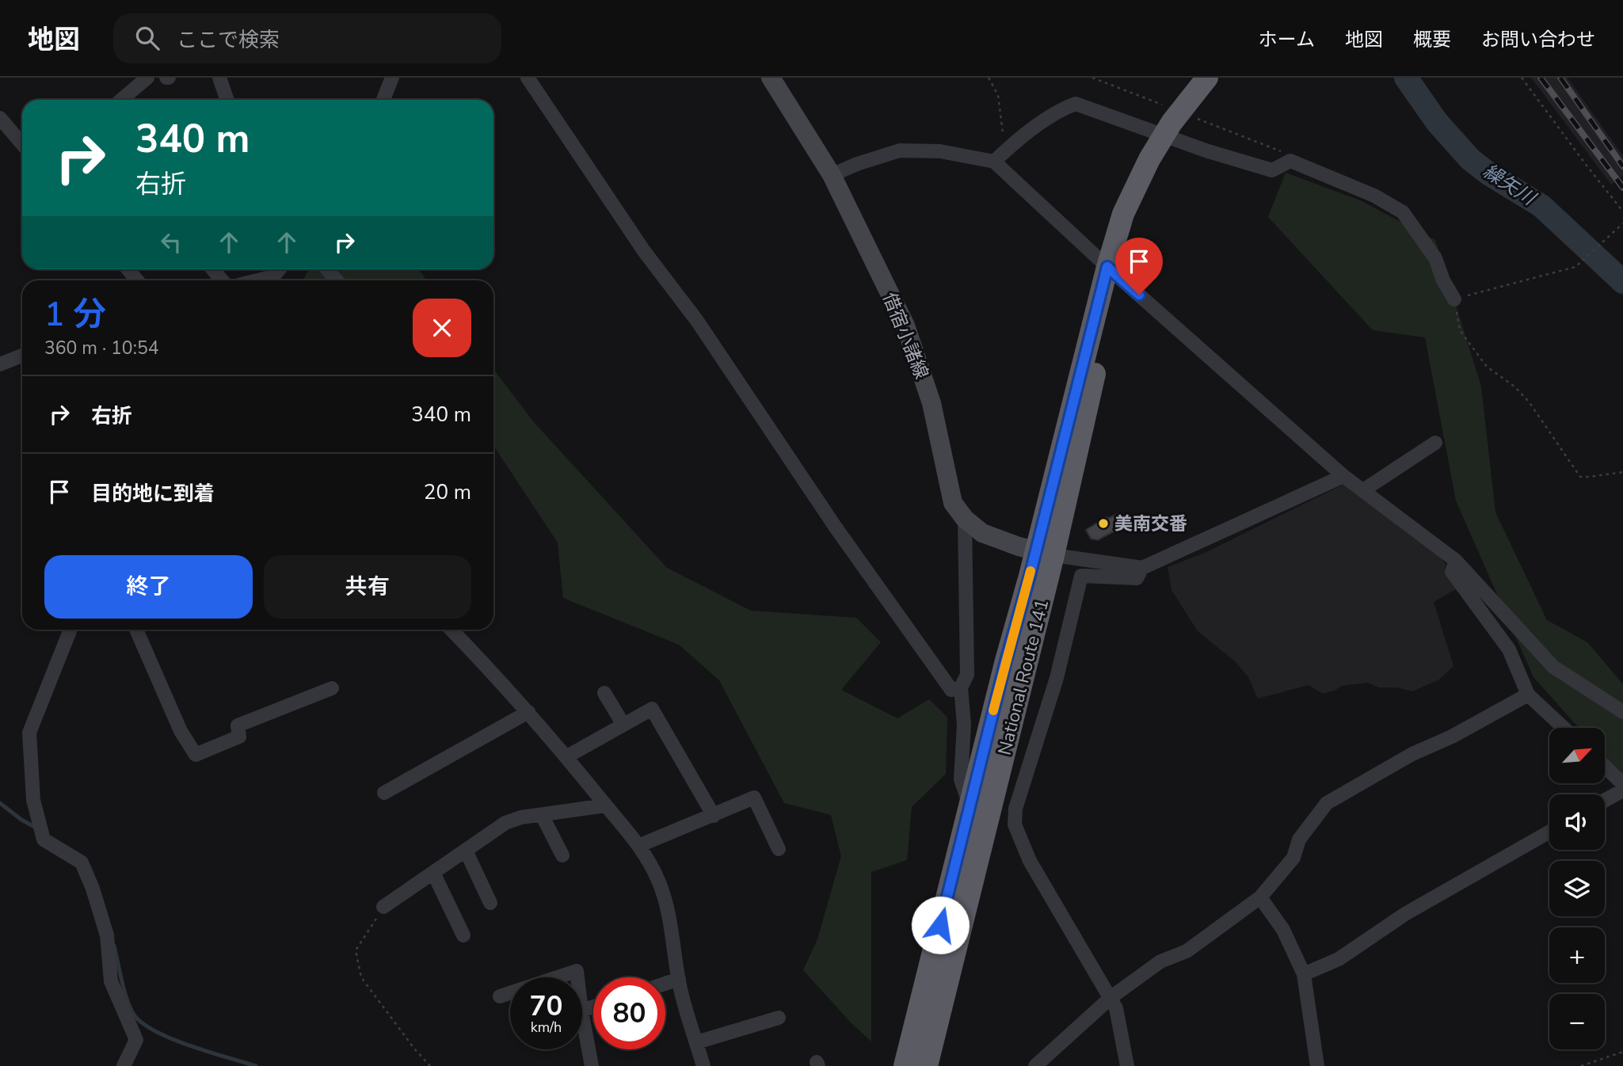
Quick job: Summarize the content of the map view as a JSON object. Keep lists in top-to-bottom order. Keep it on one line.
{"streets":{"highway":["National Route 141"],"main road":["借宿小諸線"]},"crossings":[["借宿小諸線","National Route 141"]],"water":["繰矢川"],"places":["美南交番"],"north":"top right","page":{"header":"地図","search":"ここで検索","nav":["ホーム","地図","概要","お問い合わせ"],"turn":["340 m","右折"],"heading":["1 分","360 m · 10:54"],"list":[{"name":"右折","value":"340 m"},{"name":"目的地に到着","value":"20 m"}],"buttons":["終了","共有"],"map_buttons":["+","−"],"speed":"70 km/h","limit":"80"}}
